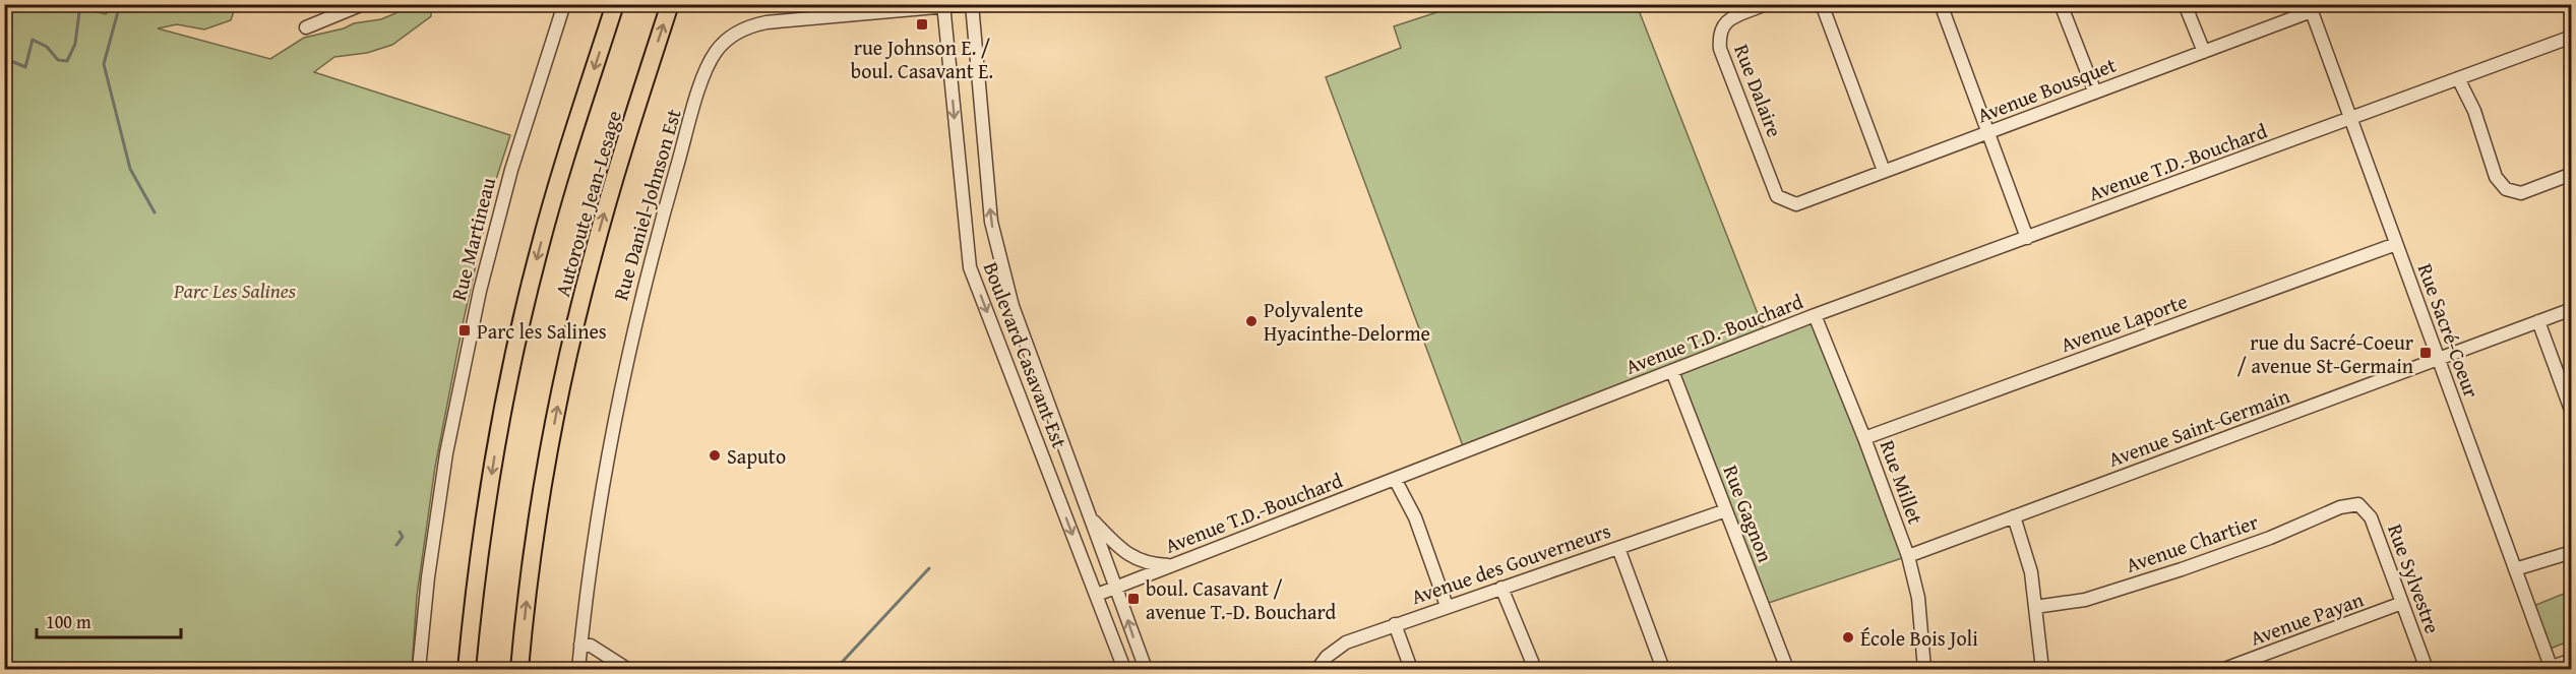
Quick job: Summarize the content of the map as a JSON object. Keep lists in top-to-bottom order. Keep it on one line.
{"streets":{"highway":["Autoroute Jean-Lesage"],"street":["Avenue Bousquet","Rue Dalaire","Avenue T.D.-Bouchard","Rue Daniel-Johnson Est","Rue Martineau","Avenue Laporte","Rue Sacré-Coeur","Boulevard Casavant Est","Avenue Saint-Germain","Rue Millet","Rue Gagnon","Avenue Chartier","Avenue des Gouverneurs","Rue Sylvestre","Avenue Payan"]},"crossings":[["Avenue Bousquet","Rue Dalaire"],["Avenue Bousquet","Rue Sacré-Coeur"],["Avenue T.D.-Bouchard","Rue Sacré-Coeur"],["Avenue T.D.-Bouchard","Boulevard Casavant Est"],["Avenue T.D.-Bouchard","Rue Millet"],["Avenue T.D.-Bouchard","Rue Gagnon"],["Rue Daniel-Johnson Est","Boulevard Casavant Est"],["Avenue Laporte","Rue Sacré-Coeur"],["Avenue Laporte","Rue Millet"],["Rue Sacré-Coeur","Avenue Saint-Germain"],["Avenue Saint-Germain","Rue Millet"],["Rue Gagnon","Avenue des Gouverneurs"],["Avenue Chartier","Rue Sylvestre"],["Rue Sylvestre","Avenue Payan"]],"parks":["Parc Les Salines"],"places":{"transit":["rue Johnson E. / boul. Casavant E.","Parc les Salines","rue du Sacré-Coeur / avenue St-Germain","boul. Casavant / avenue T.-D. Bouchard"],"other":["Polyvalente Hyacinthe-Delorme","Saputo","École Bois Joli"]},"scale_bar":"100 m"}
